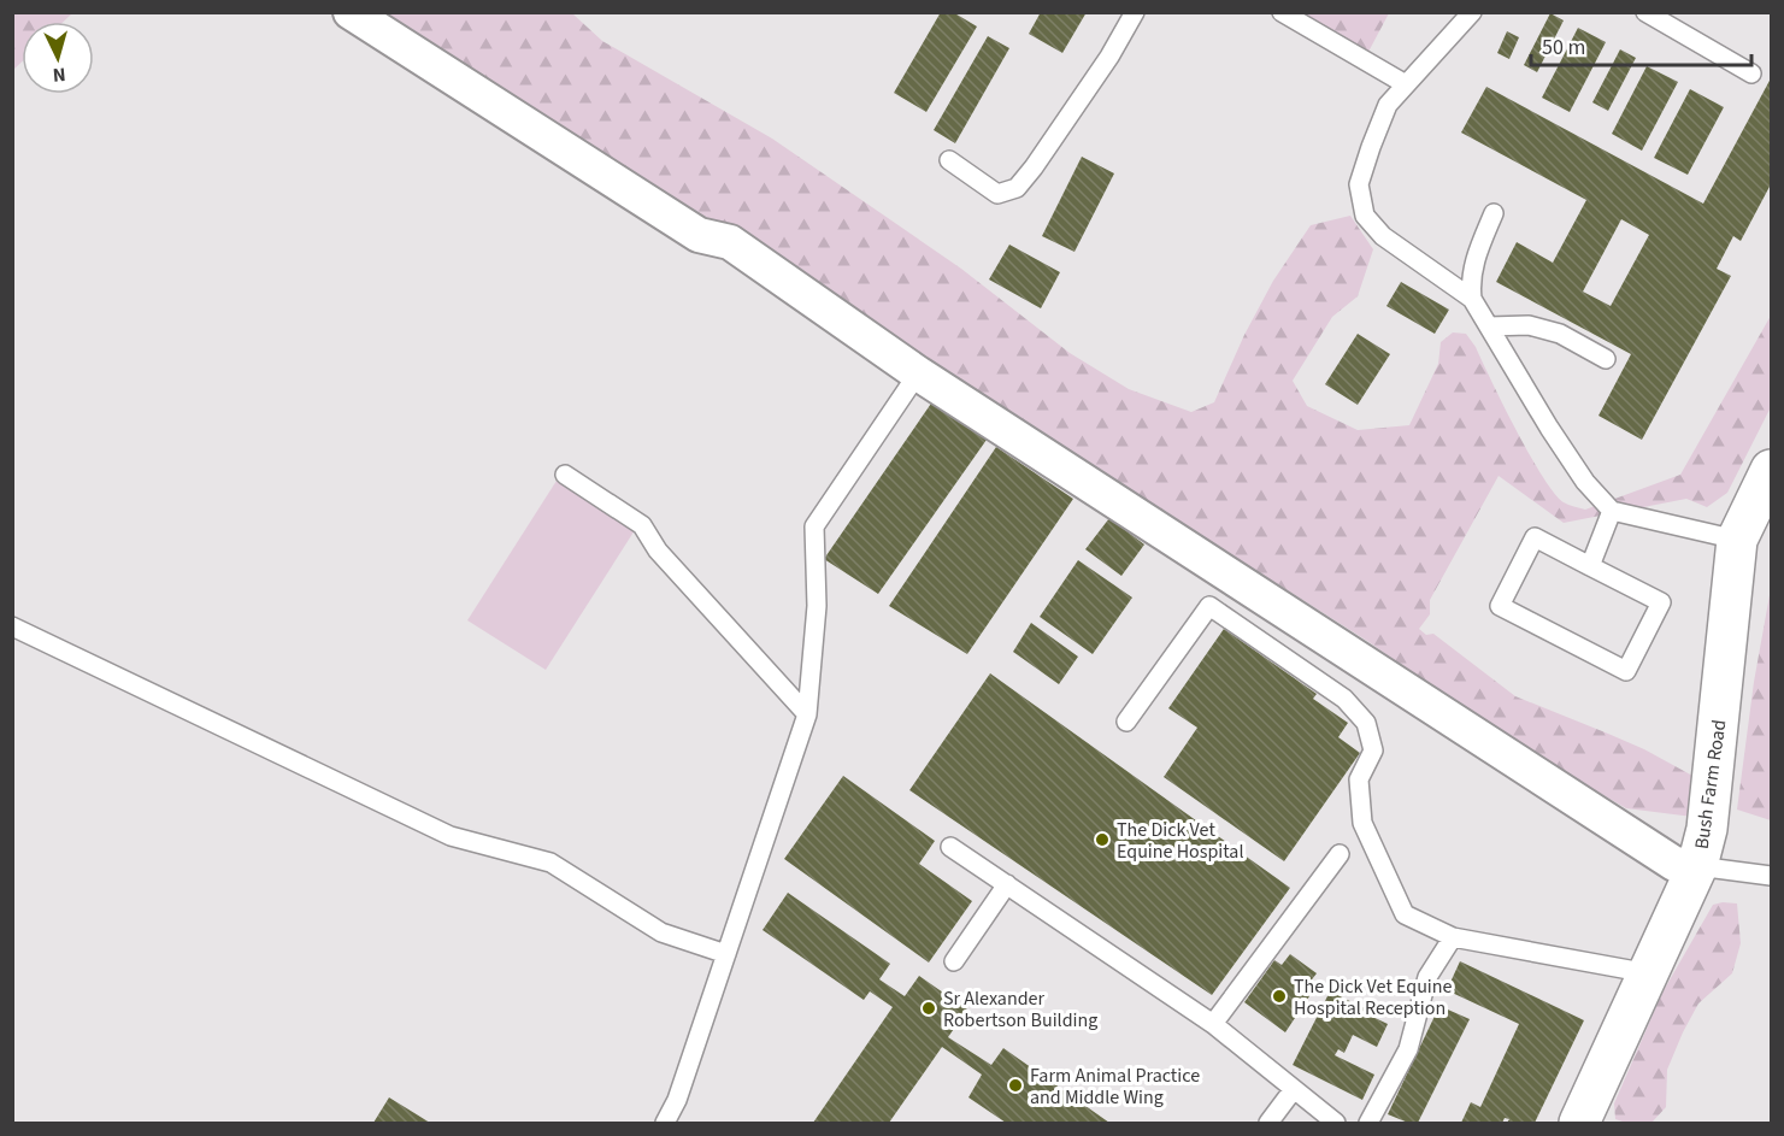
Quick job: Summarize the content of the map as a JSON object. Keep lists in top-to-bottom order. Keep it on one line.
{"streets":{"street":["Bush Farm Road"]},"places":["The Dick Vet Equine Hospital","The Dick Vet Equine Hospital Reception","Sr Alexander Robertson Building","Farm Animal Practice and Middle Wing"],"scale_bar":"50 m","north":"bottom"}
